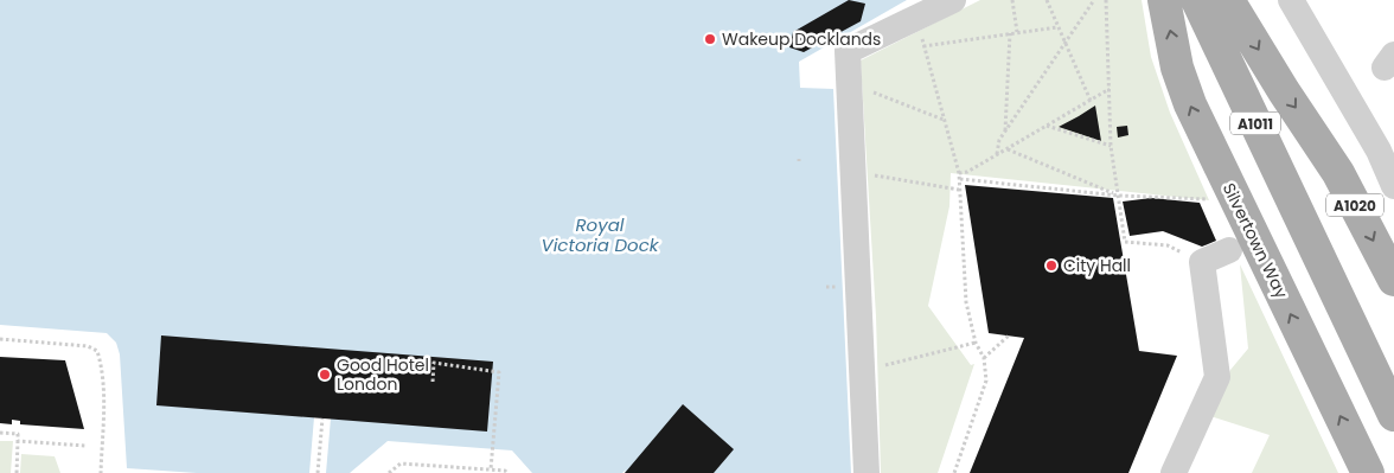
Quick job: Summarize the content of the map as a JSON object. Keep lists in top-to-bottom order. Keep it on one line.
{"streets":{"main road":["A1011","A1020","Silvertown Way"]},"water":["Royal Victoria Dock"],"places":["Wakeup Docklands","City Hall","Good Hotel London"]}
